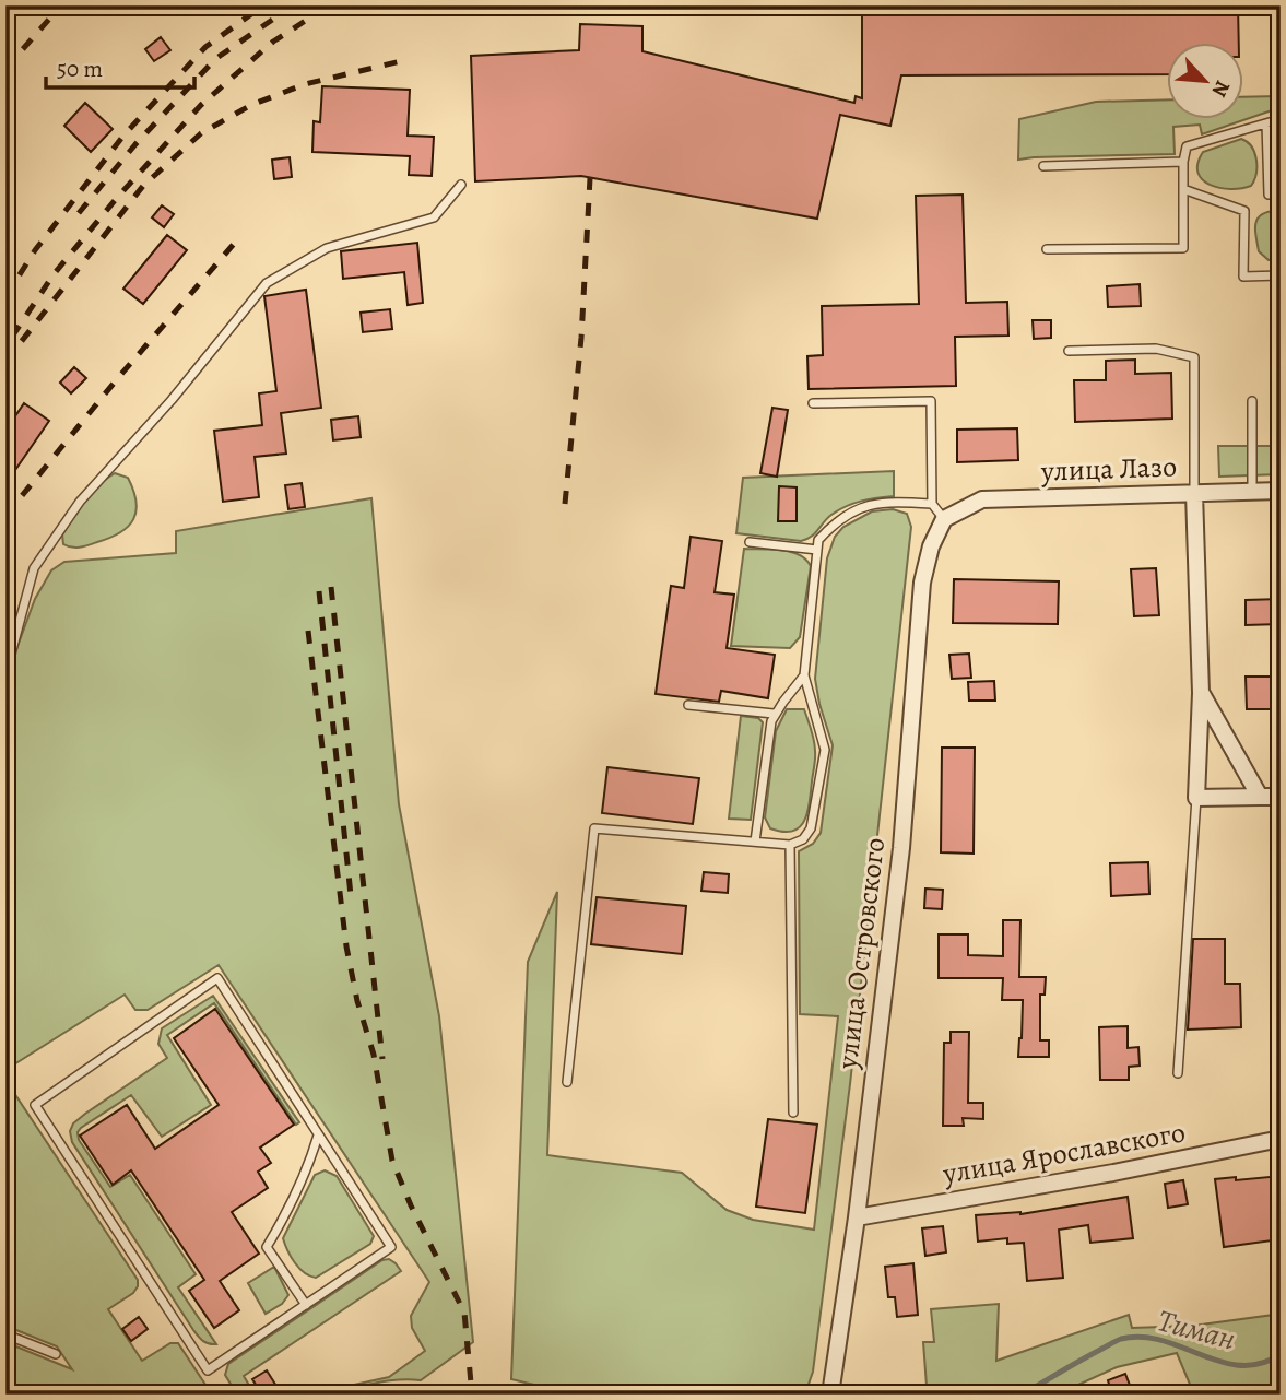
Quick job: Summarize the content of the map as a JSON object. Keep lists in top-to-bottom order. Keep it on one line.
{"streets":{"street":["улица Лазо","улица Островского","улица Ярославского"]},"crossings":[["улица Лазо","улица Островского"],["улица Островского","улица Ярославского"]],"water":["Тиман"],"scale_bar":"50 m","north":"bottom right"}
